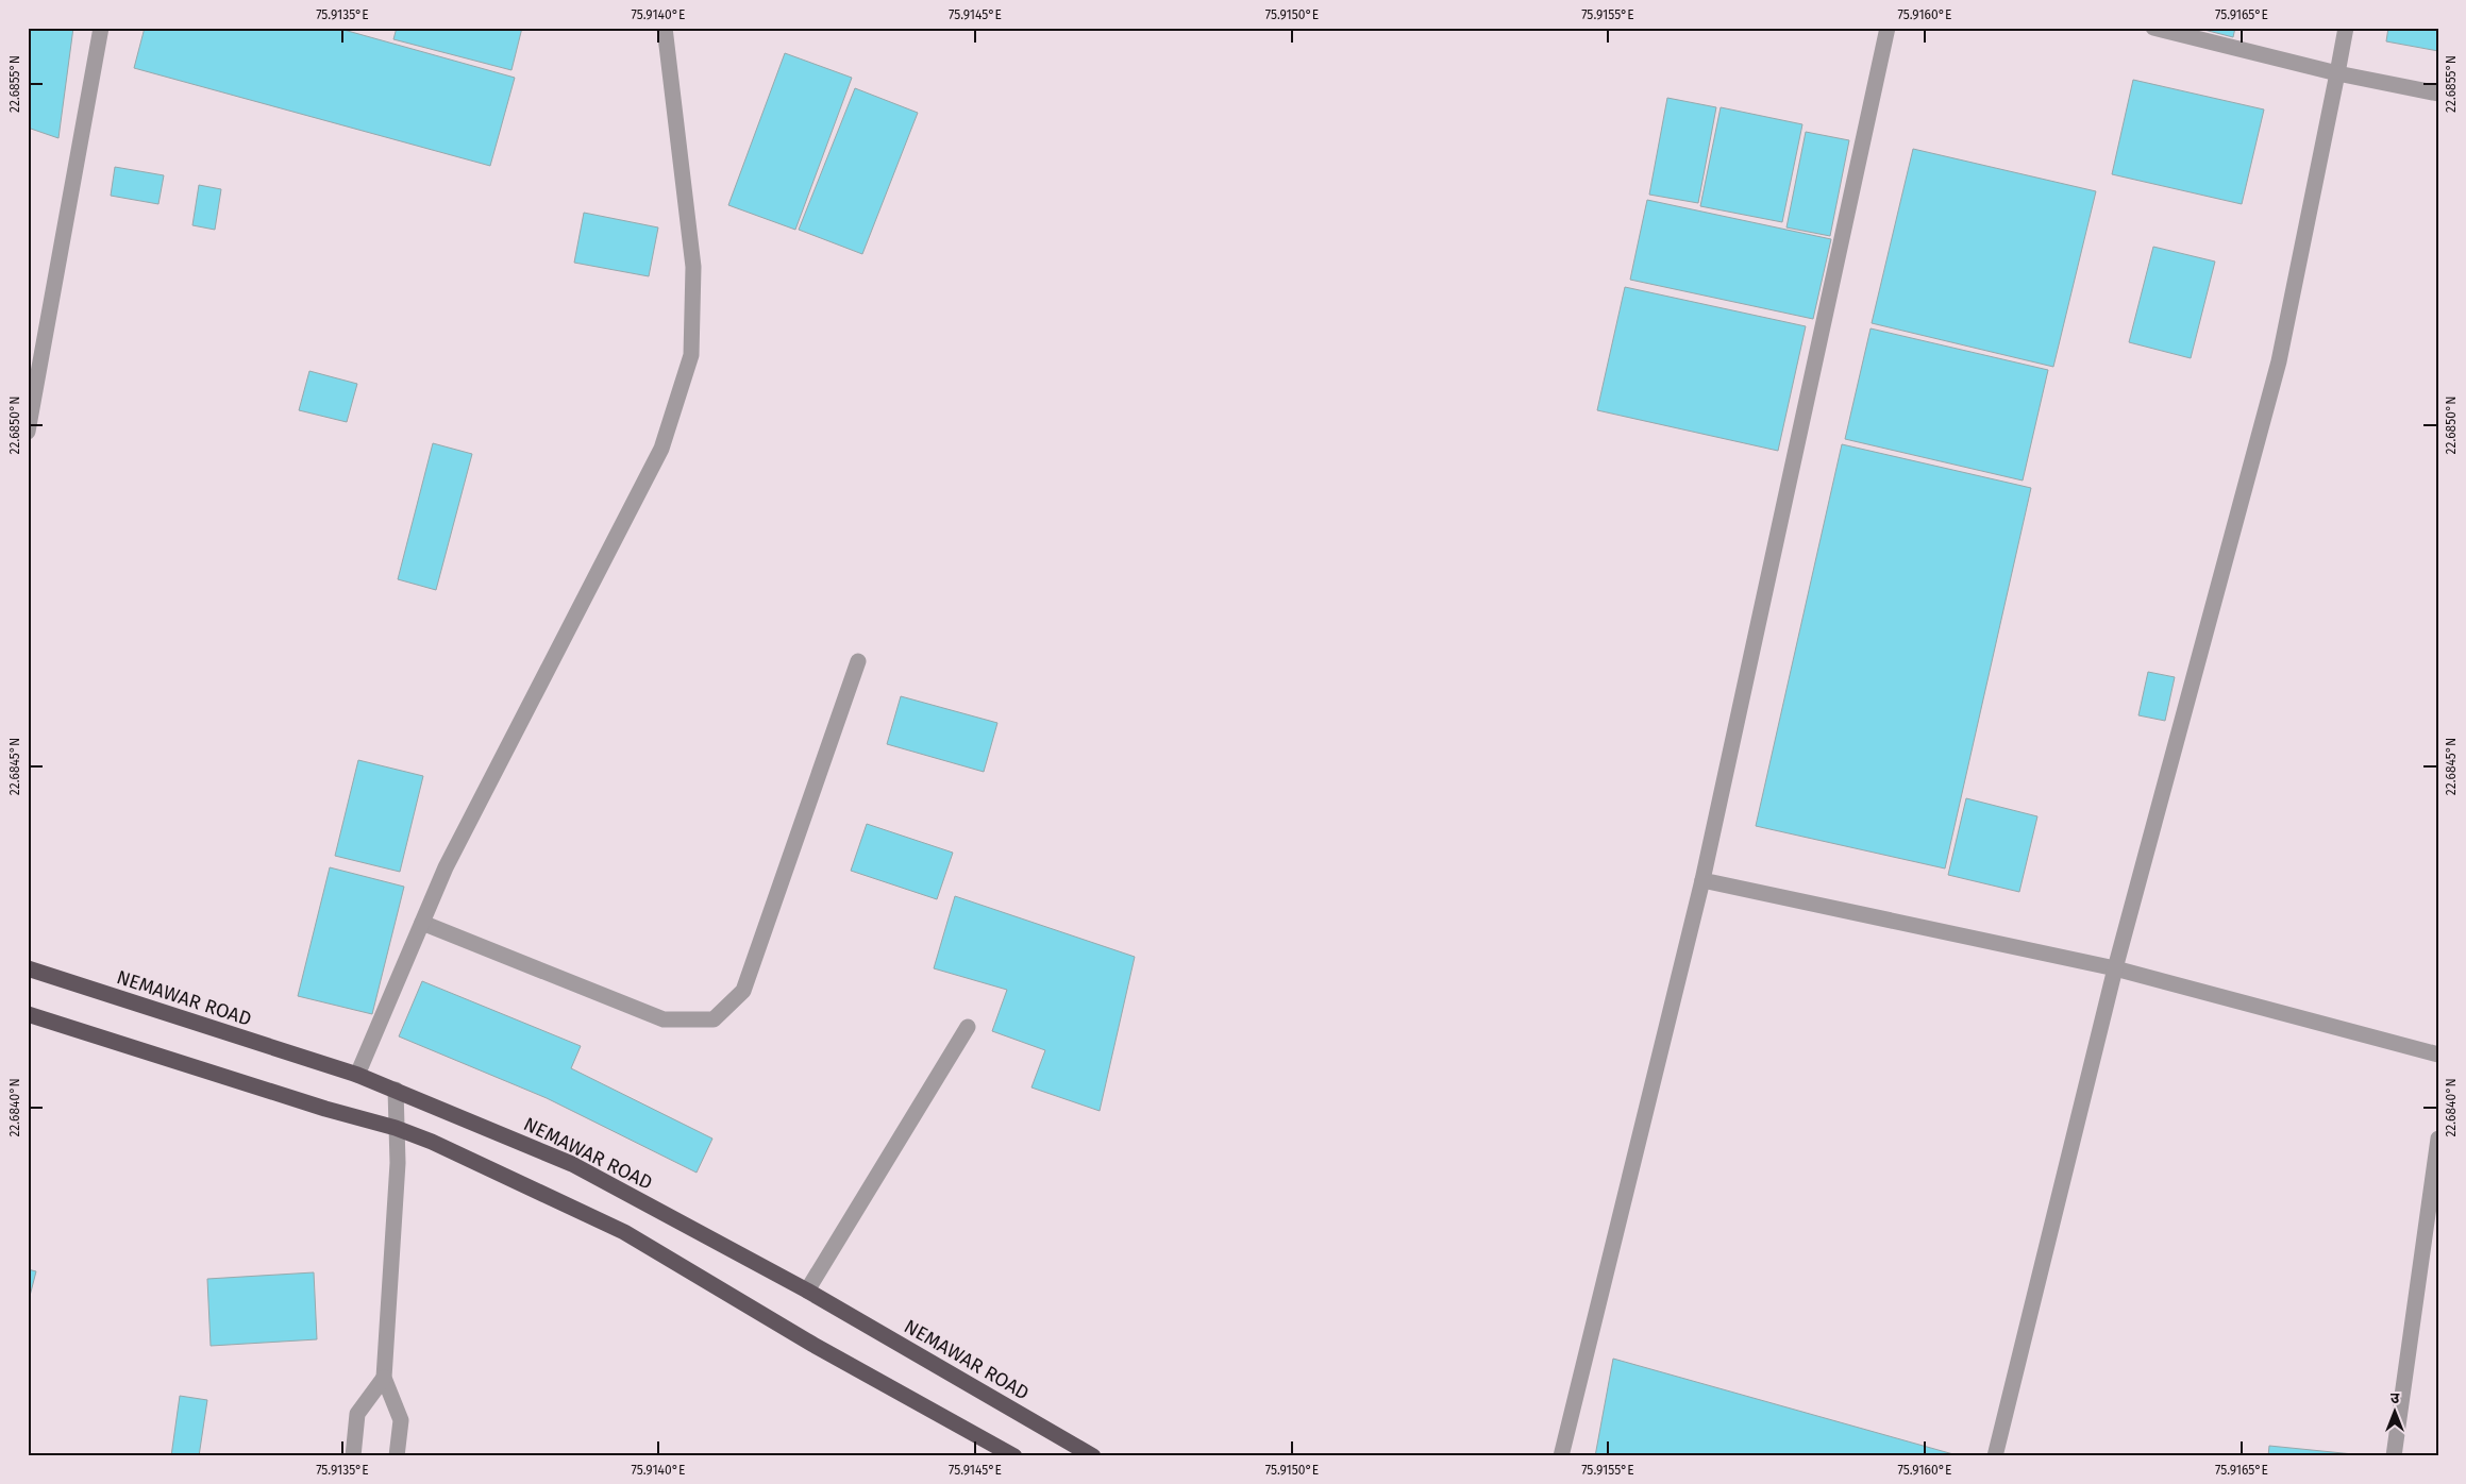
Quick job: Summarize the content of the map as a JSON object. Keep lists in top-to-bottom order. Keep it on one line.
{"streets":{"highway":["NEMAWAR ROAD"]},"north":"top","coordinates":["75.9135°E","75.9140°E","75.9145°E","75.9150°E","75.9155°E","75.9160°E","75.9165°E","22.6855°N","22.6850°N","22.6845°N","22.6840°N"]}
